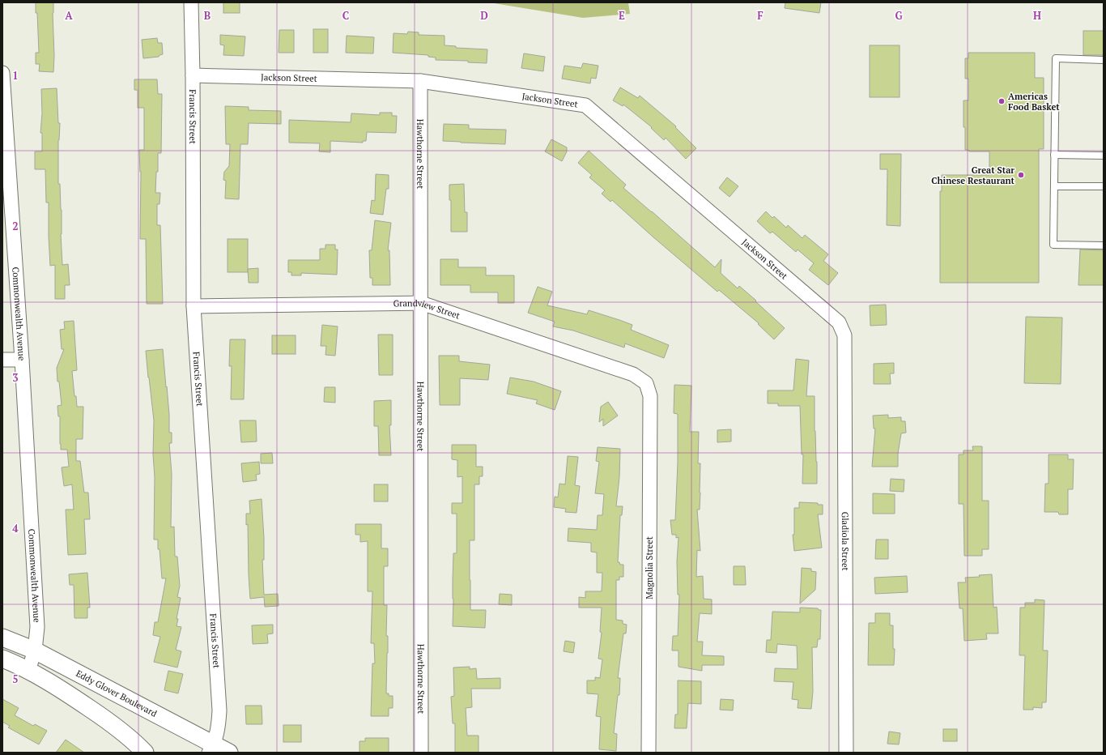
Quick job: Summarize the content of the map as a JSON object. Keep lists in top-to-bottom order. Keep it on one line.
{"streets":{"street":["Jackson Street","Francis Street","Hawthorne Street","Grandview Street","Commonwealth Avenue","Gladiola Street","Magnolia Street","Eddy Glover Boulevard"]},"crossings":[["Jackson Street","Francis Street"],["Jackson Street","Hawthorne Street"],["Jackson Street","Gladiola Street"],["Francis Street","Grandview Street"],["Francis Street","Eddy Glover Boulevard"],["Hawthorne Street","Grandview Street"],["Grandview Street","Magnolia Street"],["Commonwealth Avenue","Eddy Glover Boulevard"]],"places":["Americas Food Basket","Great Star Chinese Restaurant"],"grid":{"columns":["A","B","C","D","E","F","G","H"],"rows":["1","2","3","4","5"]}}
